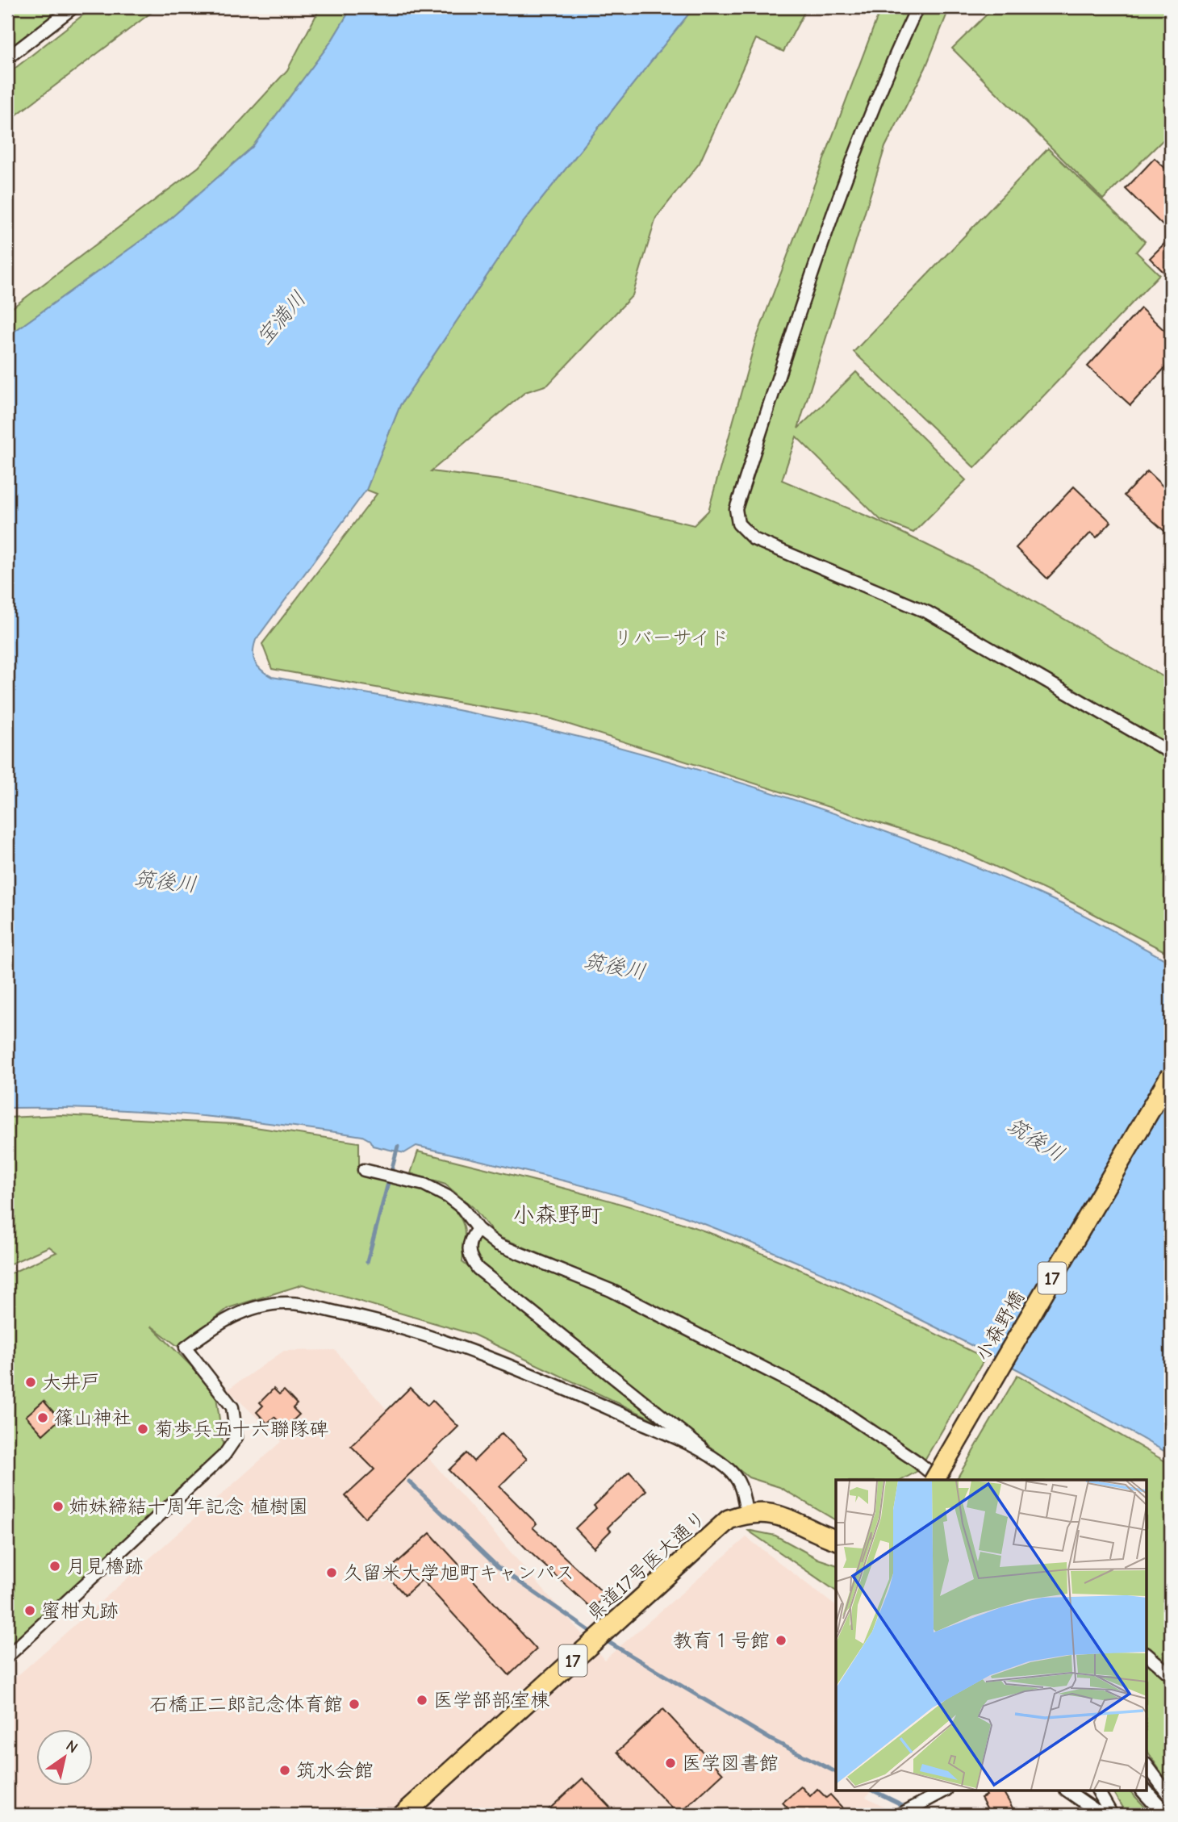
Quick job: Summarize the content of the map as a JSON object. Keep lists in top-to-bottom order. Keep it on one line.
{"streets":{"main road":["17","小森野橋","県道17号医大通り"]},"crossings":[["17","県道17号医大通り"]],"districts":["小森野町"],"water":["宝満川","筑後川"],"parks":["リバーサイド"],"places":["大井戸","篠山神社","菊歩兵五十六聯隊碑","姉妹締結十周年記念 植樹園","月見櫓跡","久留米大学旭町キャンパス","蜜柑丸跡","教育１号館","医学部部室棟","石橋正二郎記念体育館","医学図書館","筑水会館"],"north":"top right"}
